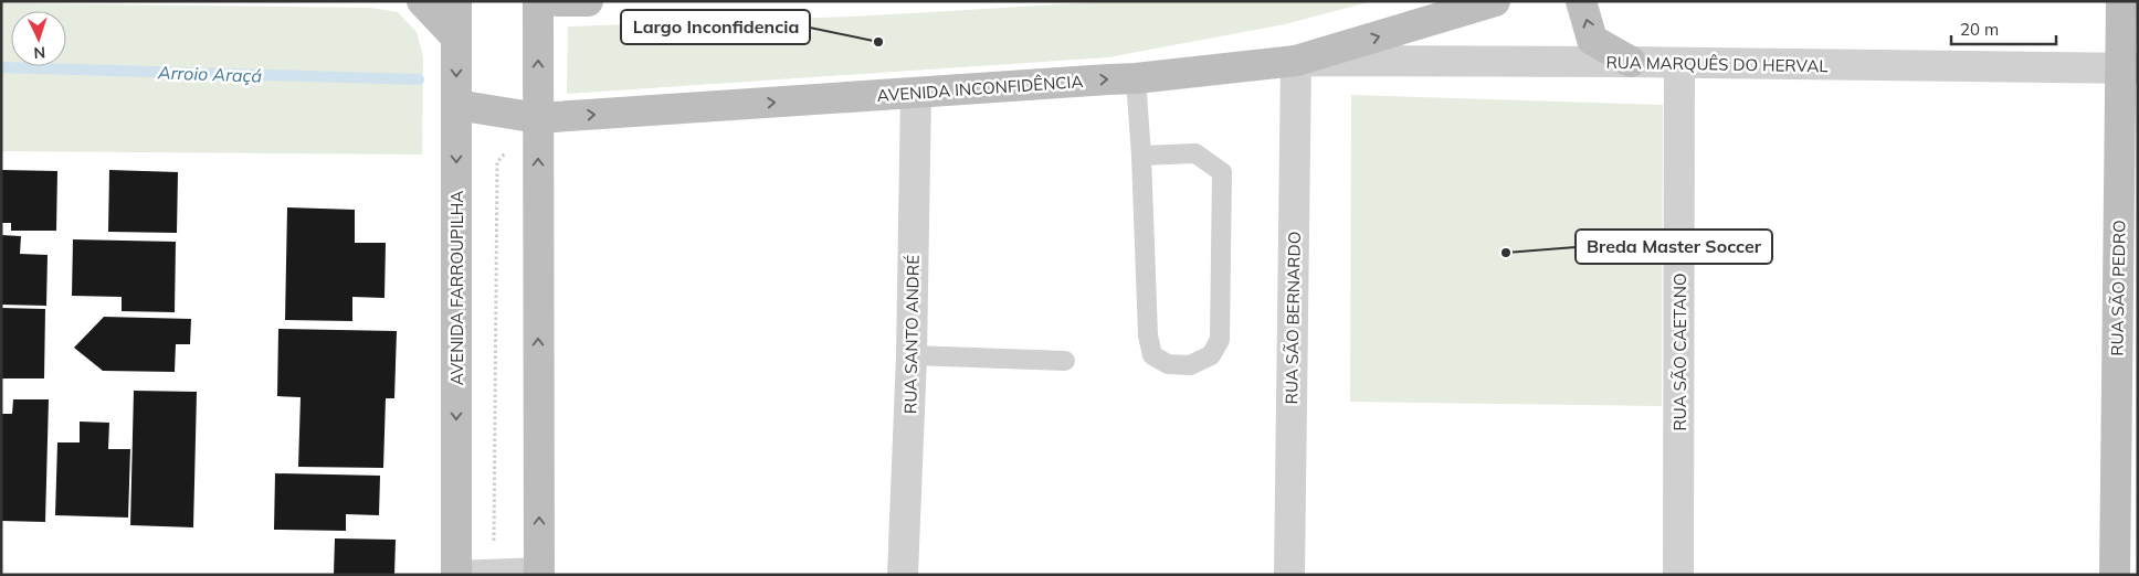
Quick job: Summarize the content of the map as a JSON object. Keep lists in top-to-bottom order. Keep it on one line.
{"streets":{"street":["RUA MARQUÊS DO HERVAL","AVENIDA INCONFIDÊNCIA","AVENIDA FARROUPILHA","RUA SÃO PEDRO","RUA SÃO BERNARDO","RUA SANTO ANDRÉ","RUA SÃO CAETANO"]},"crossings":[["RUA MARQUÊS DO HERVAL","AVENIDA INCONFIDÊNCIA"],["RUA MARQUÊS DO HERVAL","RUA SÃO PEDRO"],["RUA MARQUÊS DO HERVAL","RUA SÃO BERNARDO"],["RUA MARQUÊS DO HERVAL","RUA SÃO CAETANO"],["AVENIDA INCONFIDÊNCIA","AVENIDA FARROUPILHA"],["AVENIDA INCONFIDÊNCIA","RUA SÃO BERNARDO"],["AVENIDA INCONFIDÊNCIA","RUA SANTO ANDRÉ"]],"one_way":["AVENIDA INCONFIDÊNCIA"],"water":["Arroio Araçá"],"places":["Largo Inconfidencia","Breda Master Soccer"],"scale_bar":"20 m","north":"bottom"}
